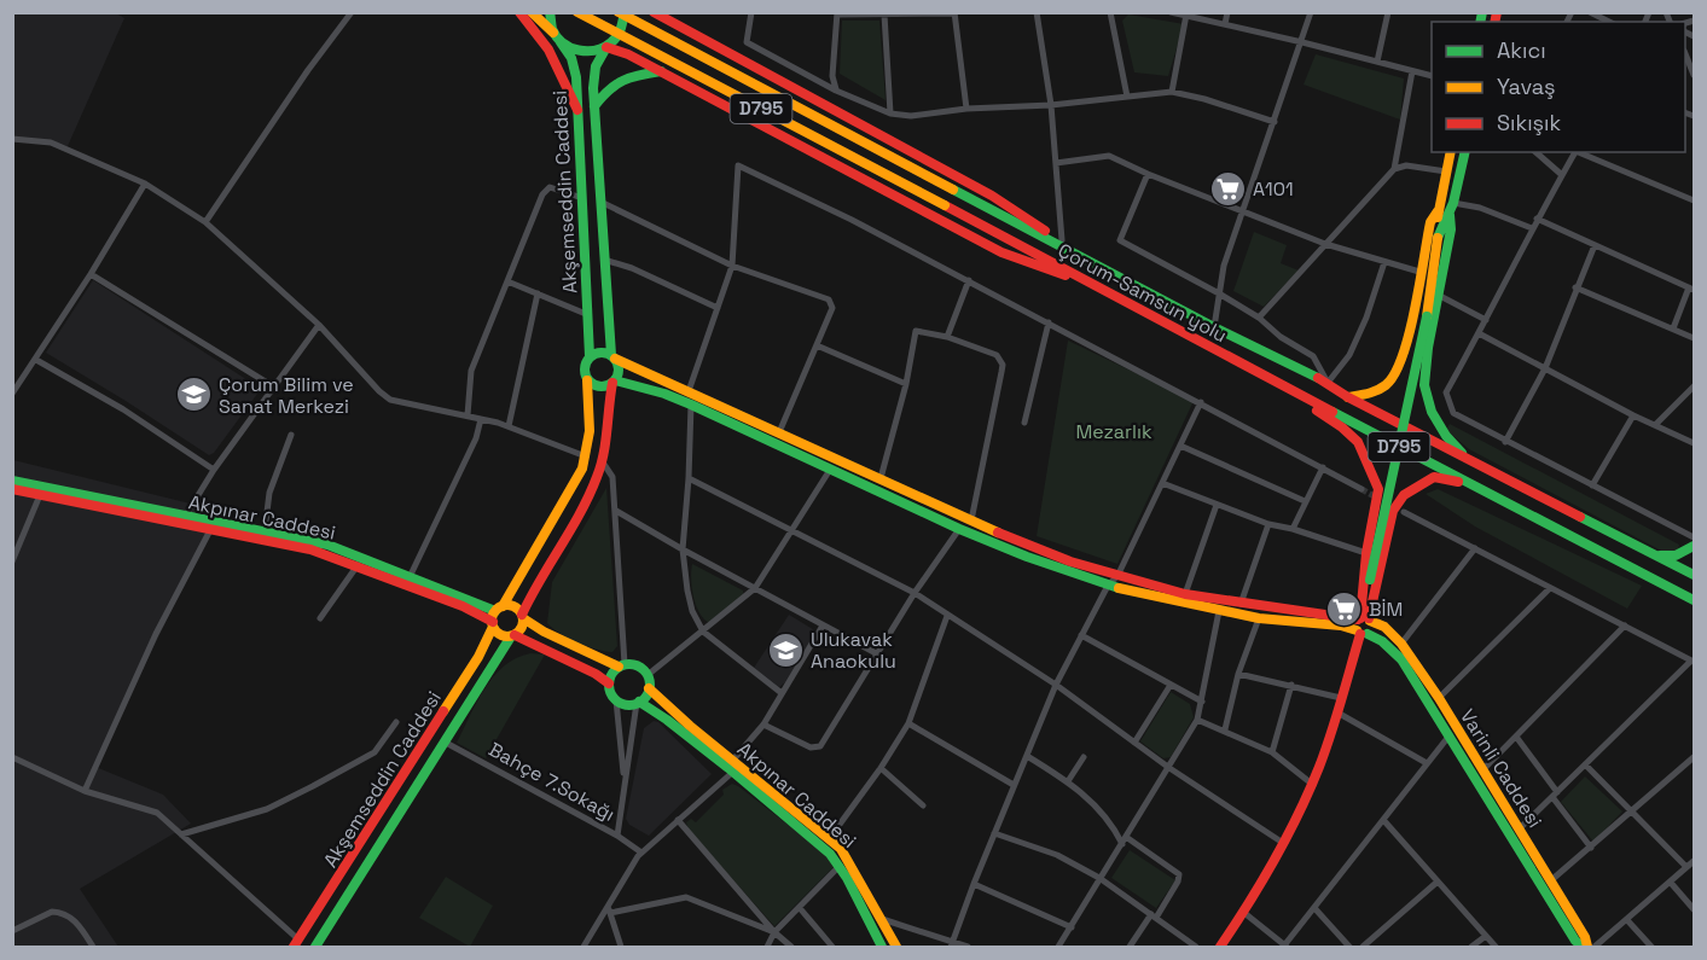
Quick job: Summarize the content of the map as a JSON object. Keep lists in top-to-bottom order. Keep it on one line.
{"streets":{"main road":["D795","Akşemseddin Caddesi","Çorum-Samsun yolu","Akpınar Caddesi","Varinli Caddesi"],"street":["Bahçe 7.Sokağı"]},"crossings":[["Akşemseddin Caddesi","Çorum-Samsun yolu"],["Akşemseddin Caddesi","Akpınar Caddesi"],["Akşemseddin Caddesi","Bahçe 7.Sokağı"]],"parks":["Mezarlık"],"places":{"supermarket":["A101","BİM"],"school or university":["Çorum Bilim ve Sanat Merkezi","Ulukavak Anaokulu"]},"legend":["Akıcı","Yavaş","Sıkışık"]}
